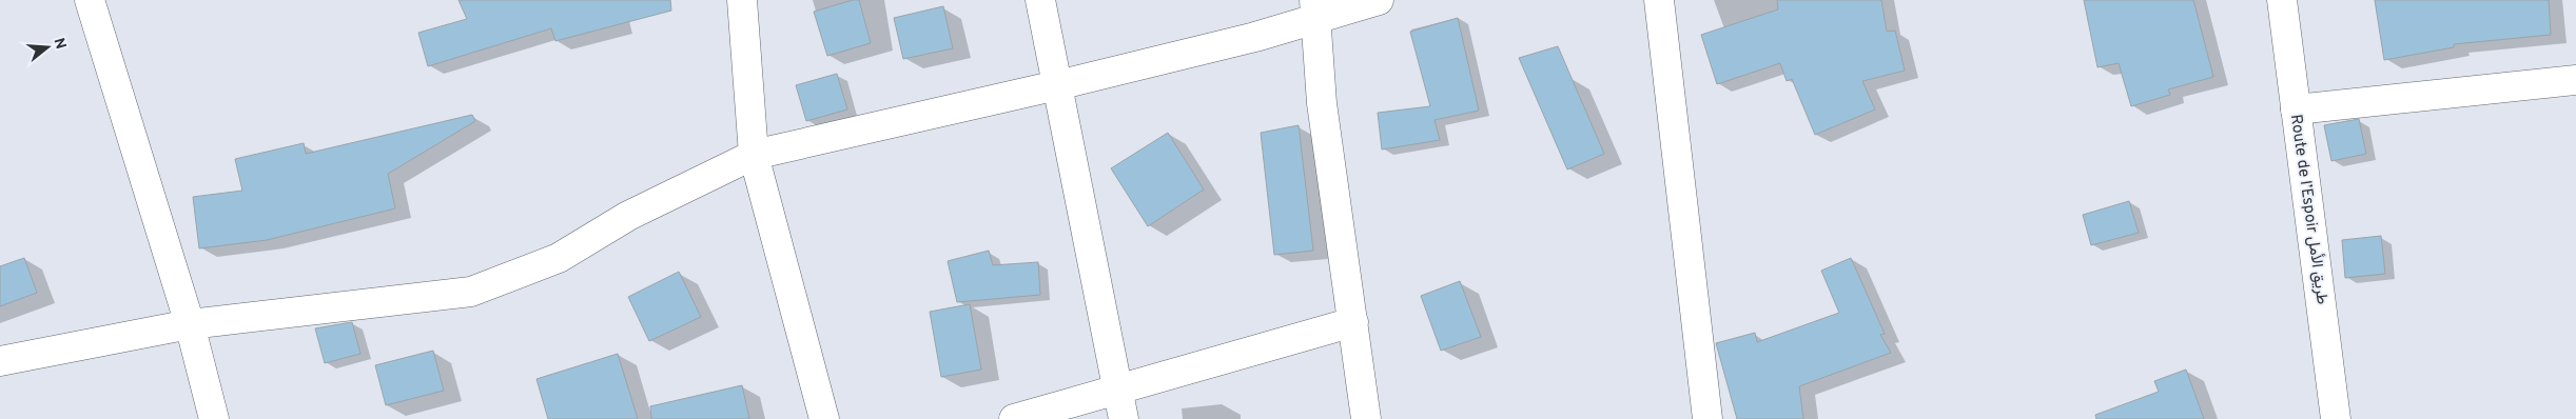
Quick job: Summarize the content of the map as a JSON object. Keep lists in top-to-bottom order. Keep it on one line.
{"streets":{"main road":["Route de l’Espoir طريق الأمل"]},"north":"right"}
